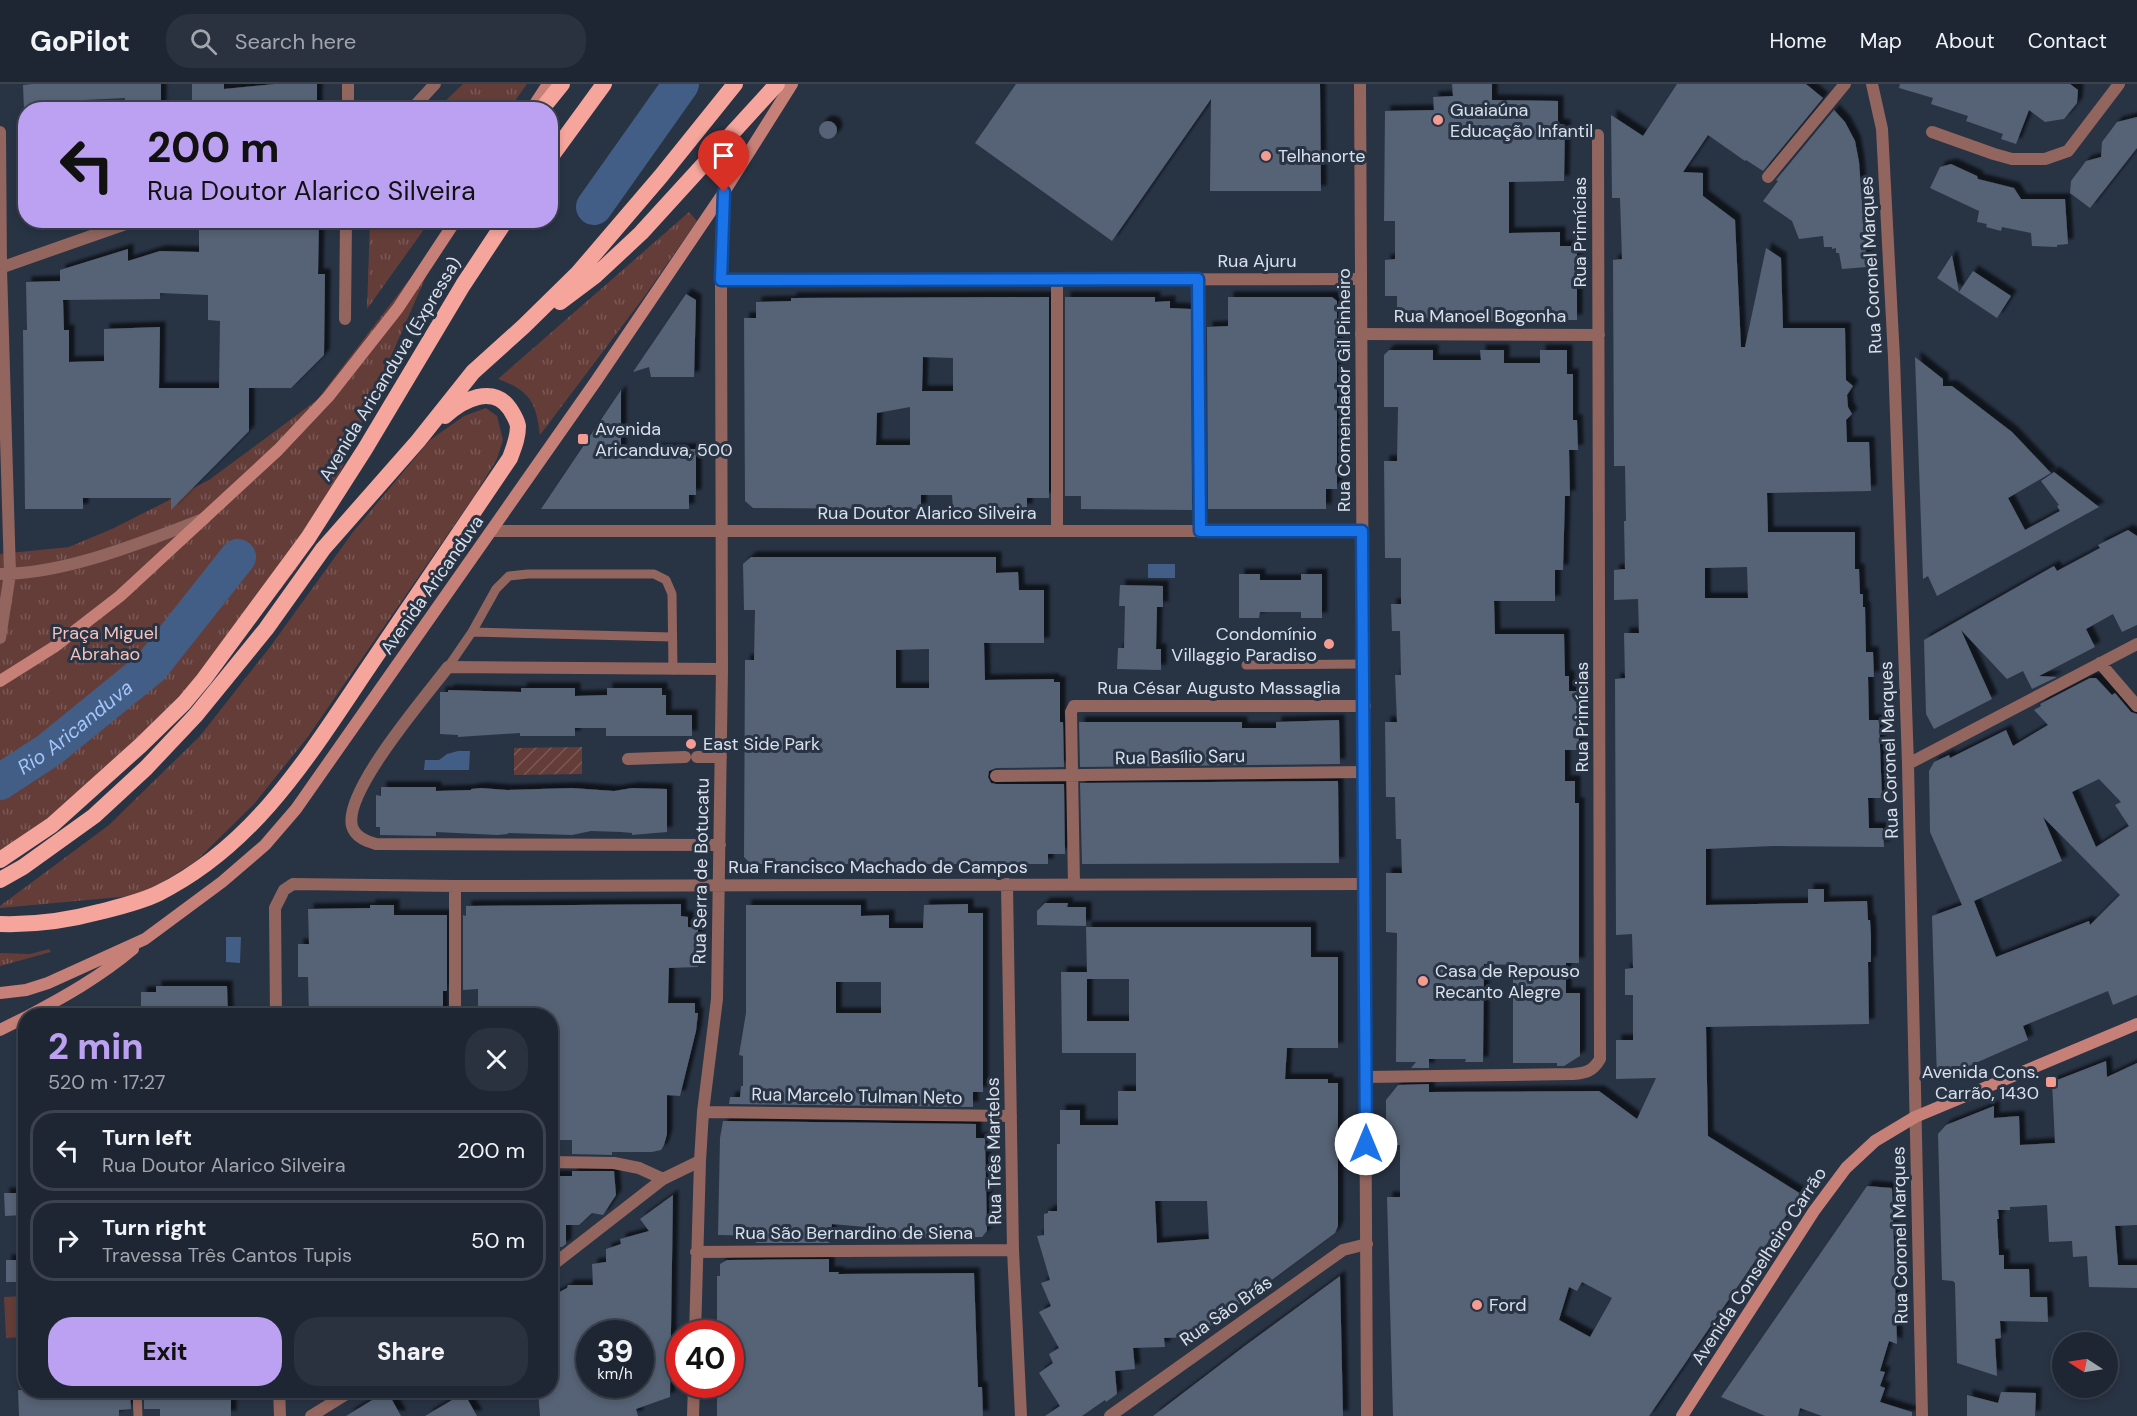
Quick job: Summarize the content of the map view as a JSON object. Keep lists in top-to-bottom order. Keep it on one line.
{"streets":{"highway":["Avenida Aricanduva (Expressa)"],"main road":["Avenida Aricanduva","Avenida Conselheiro Carrão"],"street":["Rua Primícias","Rua Ajuru","Rua Coronel Marques","Rua Manoel Bogonha","Rua Comendador Gil Pinheiro","Rua Doutor Alarico Silveira","Rua César Augusto Massaglia","Rua Basílio Saru","Rua Francisco Machado de Campos","Rua Serra de Botucatu","Rua Marcelo Tulman Neto","Rua Três Martelos","Rua São Bernardino de Siena","Rua São Brás"]},"crossings":[["Rua Primícias","Rua Manoel Bogonha"],["Rua Primícias","Rua Comendador Gil Pinheiro"],["Rua Ajuru","Rua Comendador Gil Pinheiro"],["Rua Ajuru","Rua Serra de Botucatu"],["Rua Coronel Marques","Avenida Conselheiro Carrão"],["Rua Manoel Bogonha","Rua Comendador Gil Pinheiro"],["Rua Comendador Gil Pinheiro","Rua Doutor Alarico Silveira"],["Rua Comendador Gil Pinheiro","Rua César Augusto Massaglia"],["Rua Comendador Gil Pinheiro","Rua Basílio Saru"],["Rua Comendador Gil Pinheiro","Rua Francisco Machado de Campos"],["Rua Comendador Gil Pinheiro","Rua São Brás"],["Rua Doutor Alarico Silveira","Avenida Aricanduva"],["Rua Doutor Alarico Silveira","Rua Serra de Botucatu"],["Avenida Aricanduva","Rua Serra de Botucatu"],["Rua César Augusto Massaglia","Rua Basílio Saru"],["Rua Francisco Machado de Campos","Rua Serra de Botucatu"],["Rua Francisco Machado de Campos","Rua Três Martelos"],["Rua Serra de Botucatu","Rua Marcelo Tulman Neto"],["Rua Serra de Botucatu","Rua São Bernardino de Siena"],["Rua Marcelo Tulman Neto","Rua Três Martelos"],["Rua Três Martelos","Rua São Bernardino de Siena"]],"water":["Rio Aricanduva"],"parks":["Praça Miguel Abrahao"],"places":{"other":["Guaiaúna Educação Infantil","Telhanorte","Condomínio Villaggio Paradiso","East Side Park","Casa de Repouso Recanto Alegre","Ford"],"transit":["Avenida Aricanduva, 500","Avenida Cons. Carrão, 1430"]},"north":"left","page":{"header":"GoPilot","search":"Search here","nav":["Home","Map","About","Contact"],"turn":["200 m","Rua Doutor Alarico Silveira"],"heading":["2 min","520 m · 17:27"],"list":[{"name":"Turn left","note":"Rua Doutor Alarico Silveira","value":"200 m"},{"name":"Turn right","note":"Travessa Três Cantos Tupis","value":"50 m"}],"buttons":["Exit","Share"],"speed":"39 km/h","limit":"40"}}
